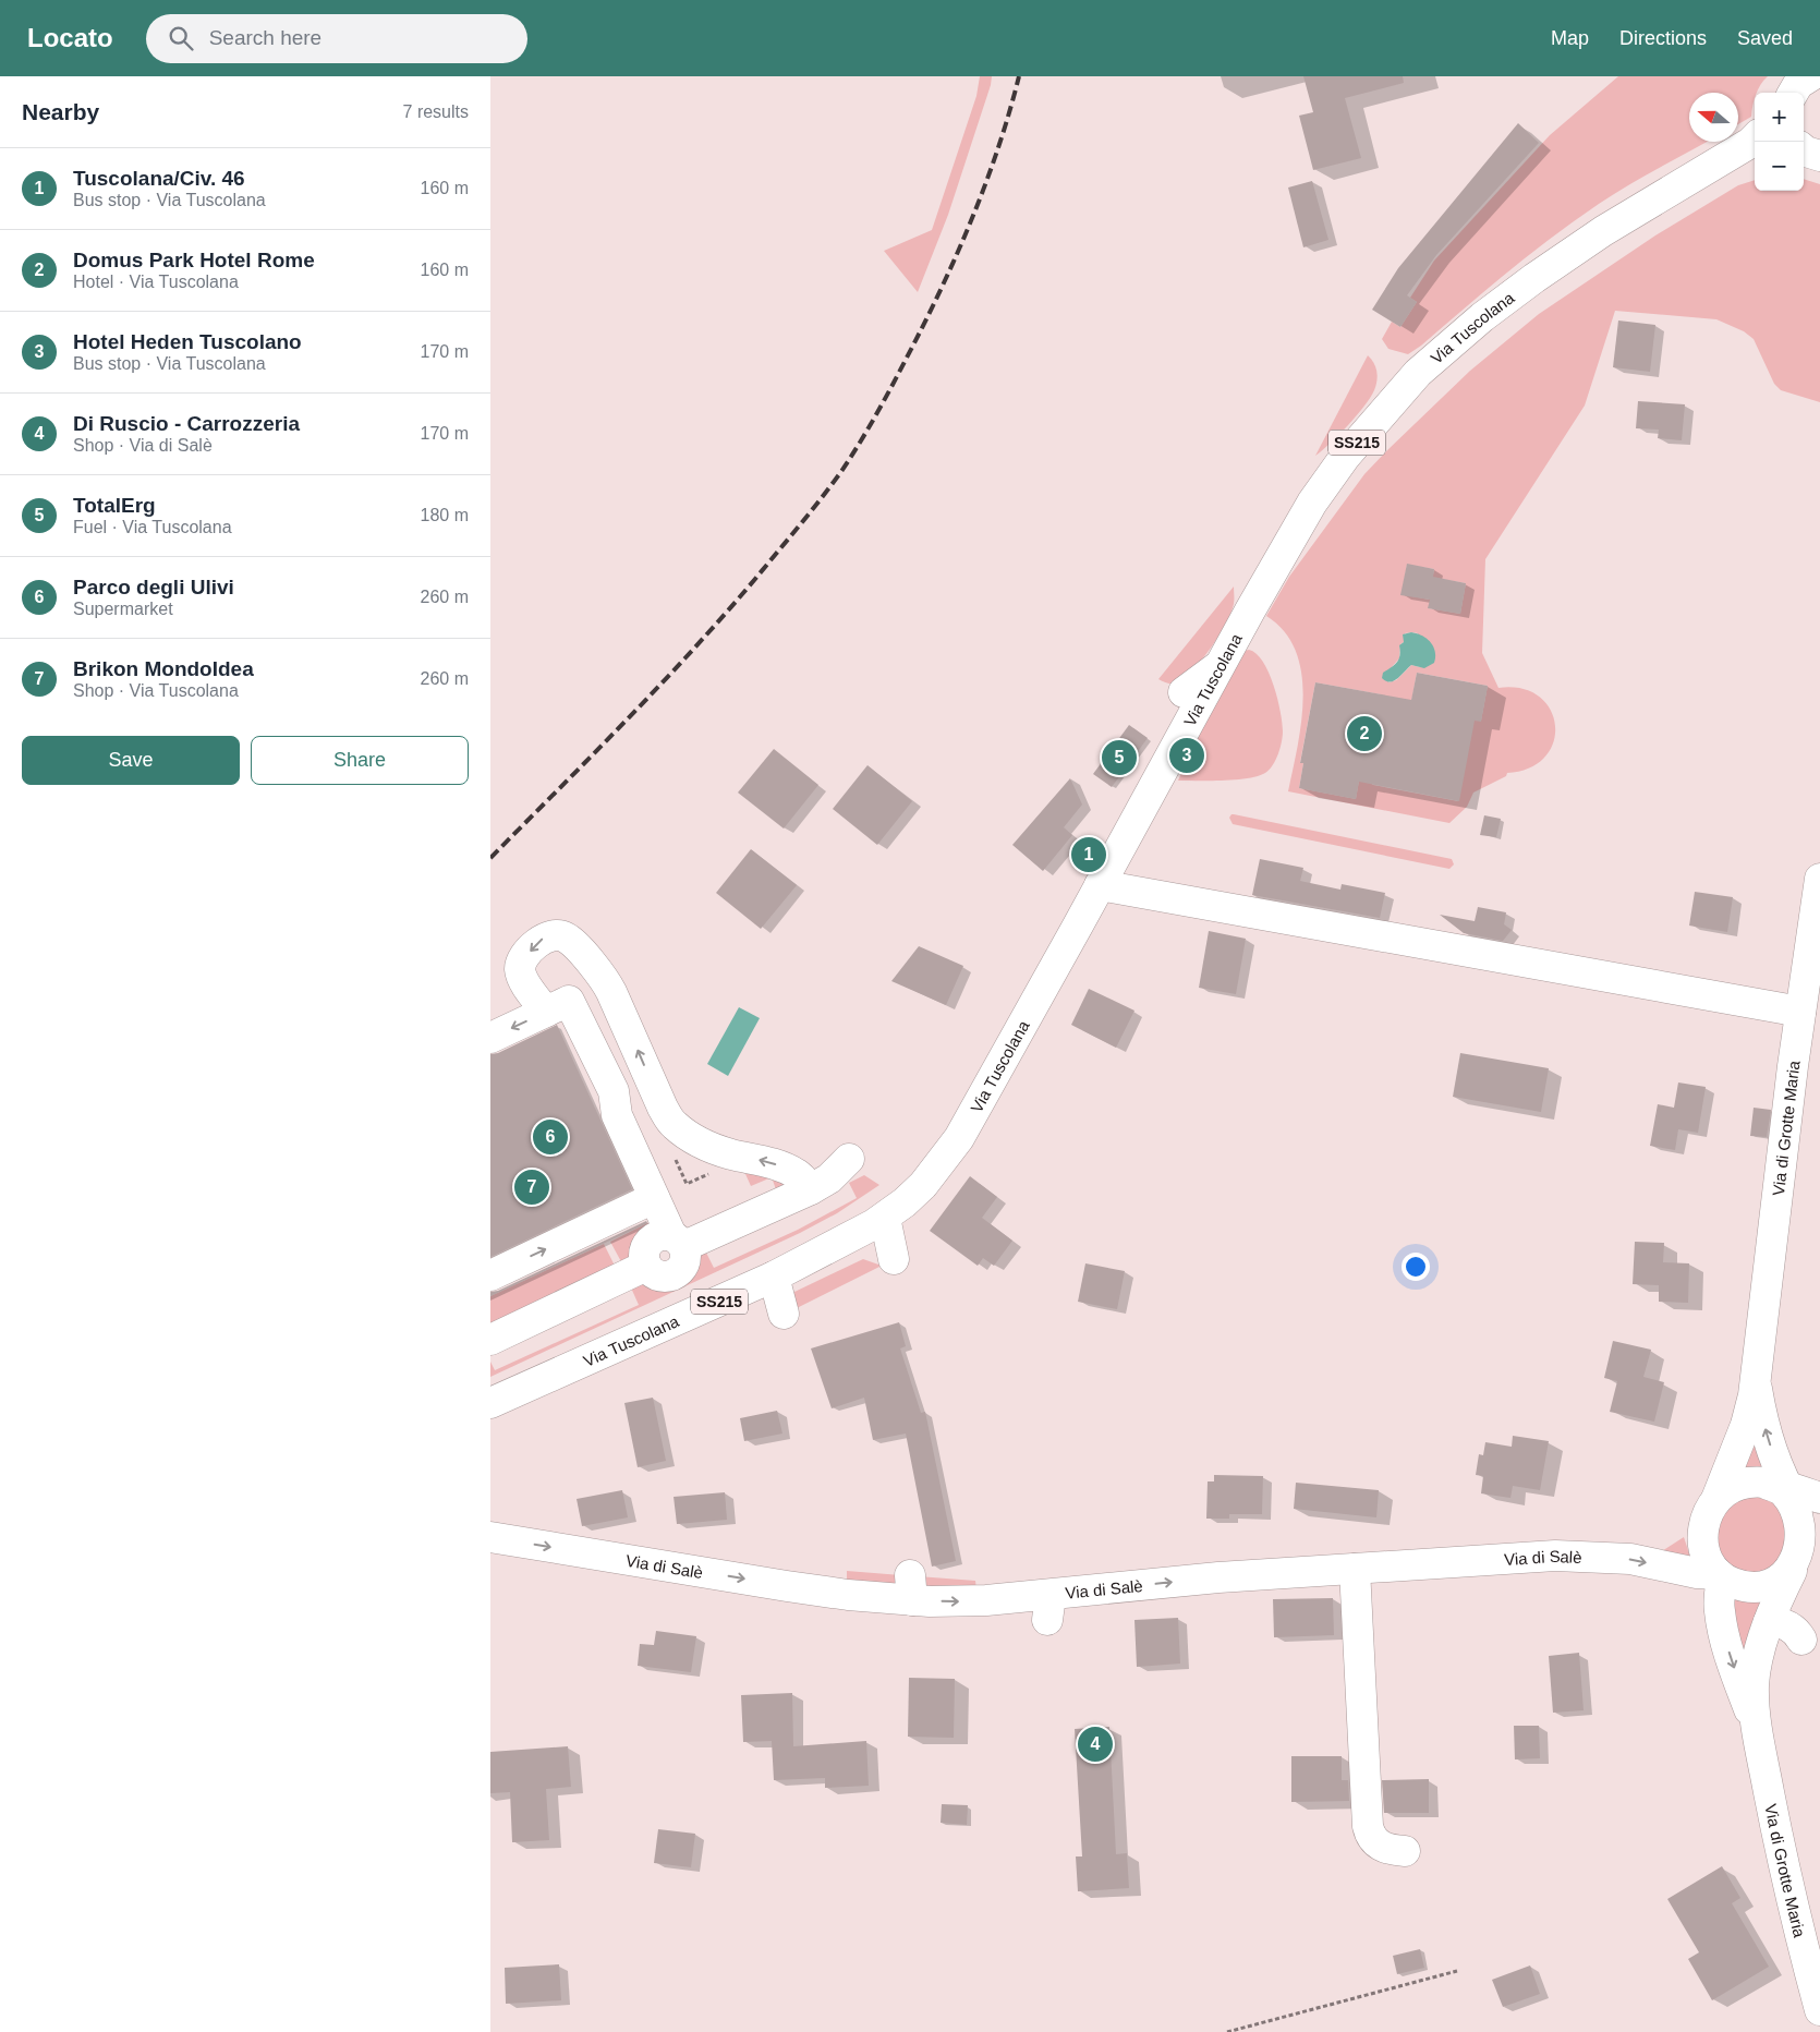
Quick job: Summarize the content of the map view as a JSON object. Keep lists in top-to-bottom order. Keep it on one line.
{"streets":{"main road":["Via Tuscolana","SS215","Via di Grotte Maria","Via di Salè"]},"crossings":[["Via di Grotte Maria","Via di Salè"]],"one_way":["Via di Salè"],"north":"left","page":{"header":"Locato","search":"Search here","nav":["Map","Directions","Saved"],"heading":["Nearby","7 results"],"map_buttons":["+","−"],"list":[{"mark":"1","name":"Tuscolana/Civ. 46","note":"Bus stop · Via Tuscolana","value":"160 m"},{"mark":"2","name":"Domus Park Hotel Rome","note":"Hotel · Via Tuscolana","value":"160 m"},{"mark":"3","name":"Hotel Heden Tuscolano","note":"Bus stop · Via Tuscolana","value":"170 m"},{"mark":"4","name":"Di Ruscio - Carrozzeria","note":"Shop · Via di Salè","value":"170 m"},{"mark":"5","name":"TotalErg","note":"Fuel · Via Tuscolana","value":"180 m"},{"mark":"6","name":"Parco degli Ulivi","note":"Supermarket","value":"260 m"},{"mark":"7","name":"Brikon MondoIdea","note":"Shop · Via Tuscolana","value":"260 m"}],"pins":["2","3","5","1","6","7","4"],"buttons":["Save","Share"]}}
